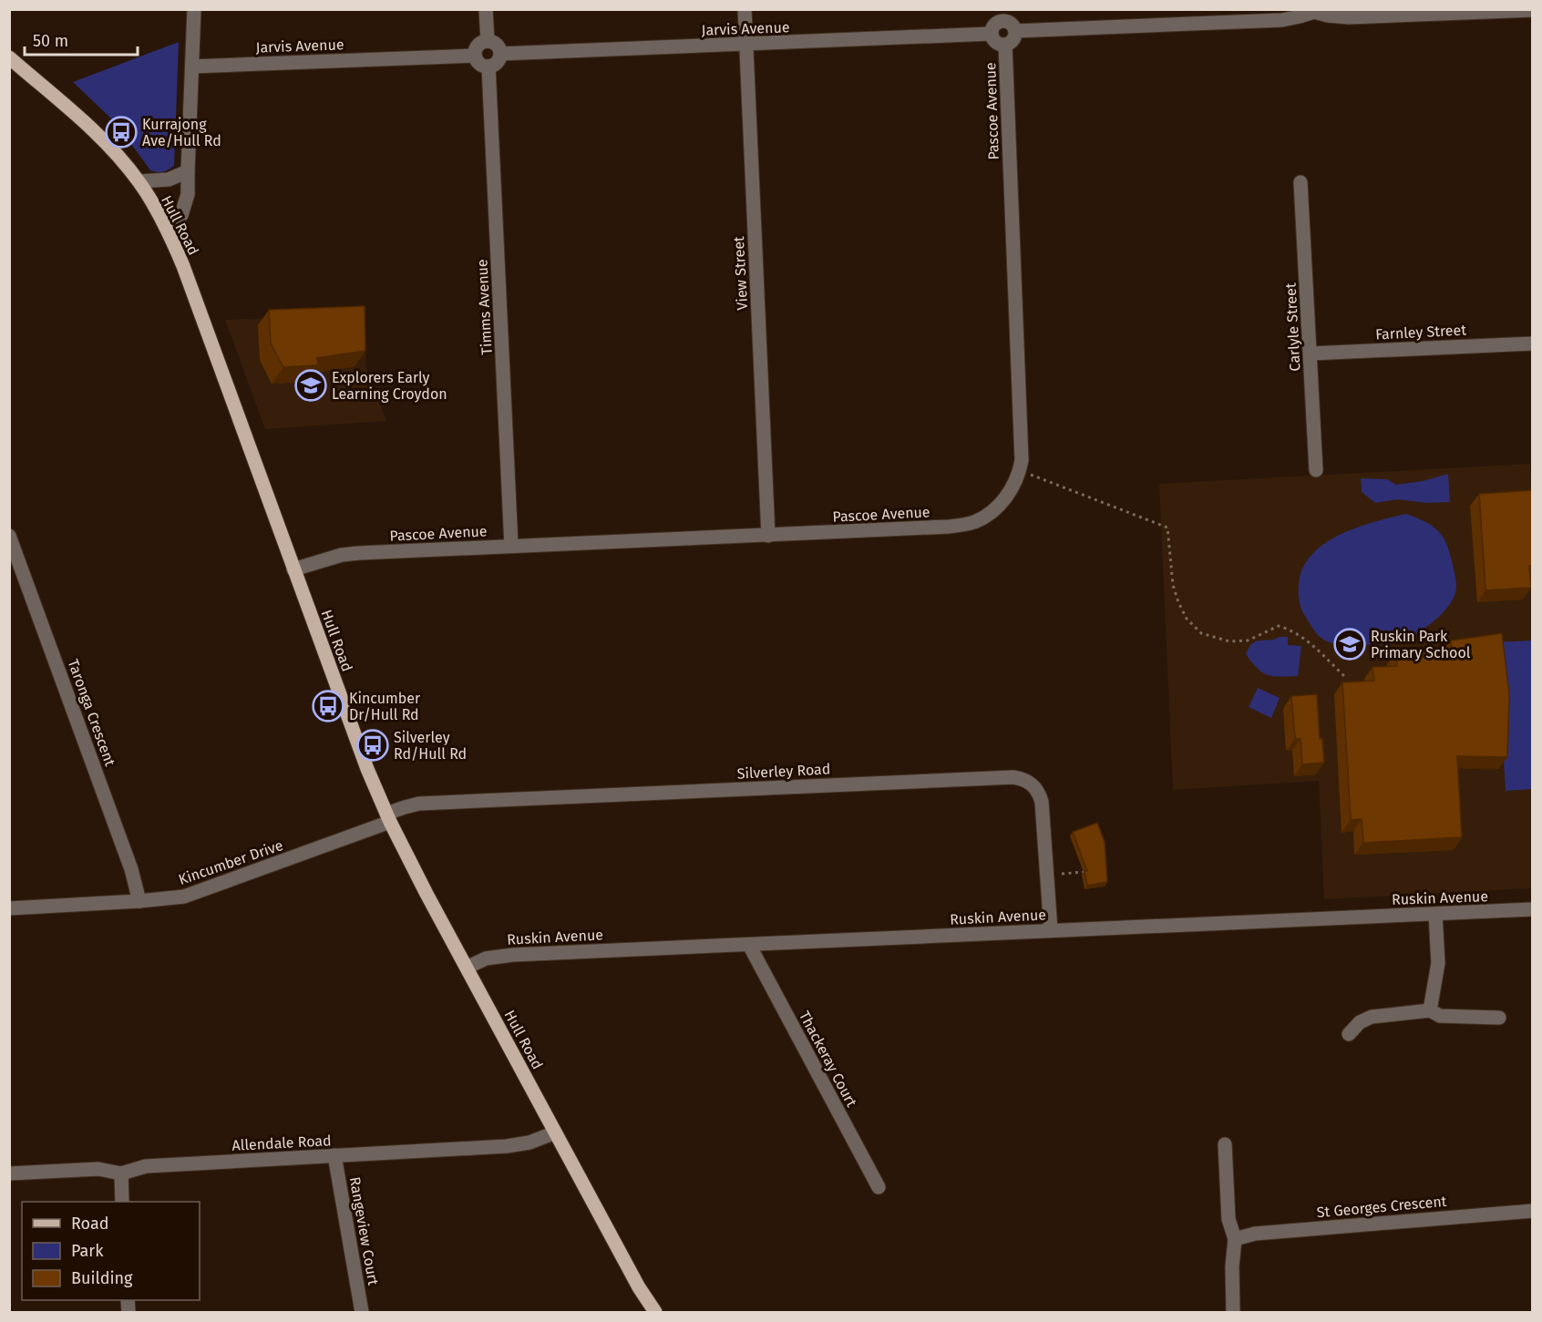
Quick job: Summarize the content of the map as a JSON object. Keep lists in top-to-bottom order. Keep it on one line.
{"streets":{"main road":["Hull Road"],"street":["Jarvis Avenue","Pascoe Avenue","View Street","Timms Avenue","Carlyle Street","Farnley Street","Taronga Crescent","Silverley Road","Kincumber Drive","Ruskin Avenue","Thackeray Court","Allendale Road","St Georges Crescent","Rangeview Court"]},"crossings":[["Jarvis Avenue","Pascoe Avenue"],["Jarvis Avenue","View Street"],["Jarvis Avenue","Timms Avenue"],["Pascoe Avenue","Hull Road"],["Pascoe Avenue","View Street"],["Pascoe Avenue","Timms Avenue"],["Hull Road","Silverley Road"],["Hull Road","Kincumber Drive"],["Hull Road","Ruskin Avenue"],["Hull Road","Allendale Road"],["Carlyle Street","Farnley Street"],["Taronga Crescent","Kincumber Drive"],["Silverley Road","Kincumber Drive"],["Silverley Road","Ruskin Avenue"],["Ruskin Avenue","Thackeray Court"],["Allendale Road","Rangeview Court"]],"places":{"bus stop":["Kurrajong Ave/Hull Rd","Kincumber Dr/Hull Rd","Silverley Rd/Hull Rd"],"school or university":["Explorers Early Learning Croydon","Ruskin Park Primary School"]},"legend":["Road","Park","Building"],"scale_bar":"50 m"}
